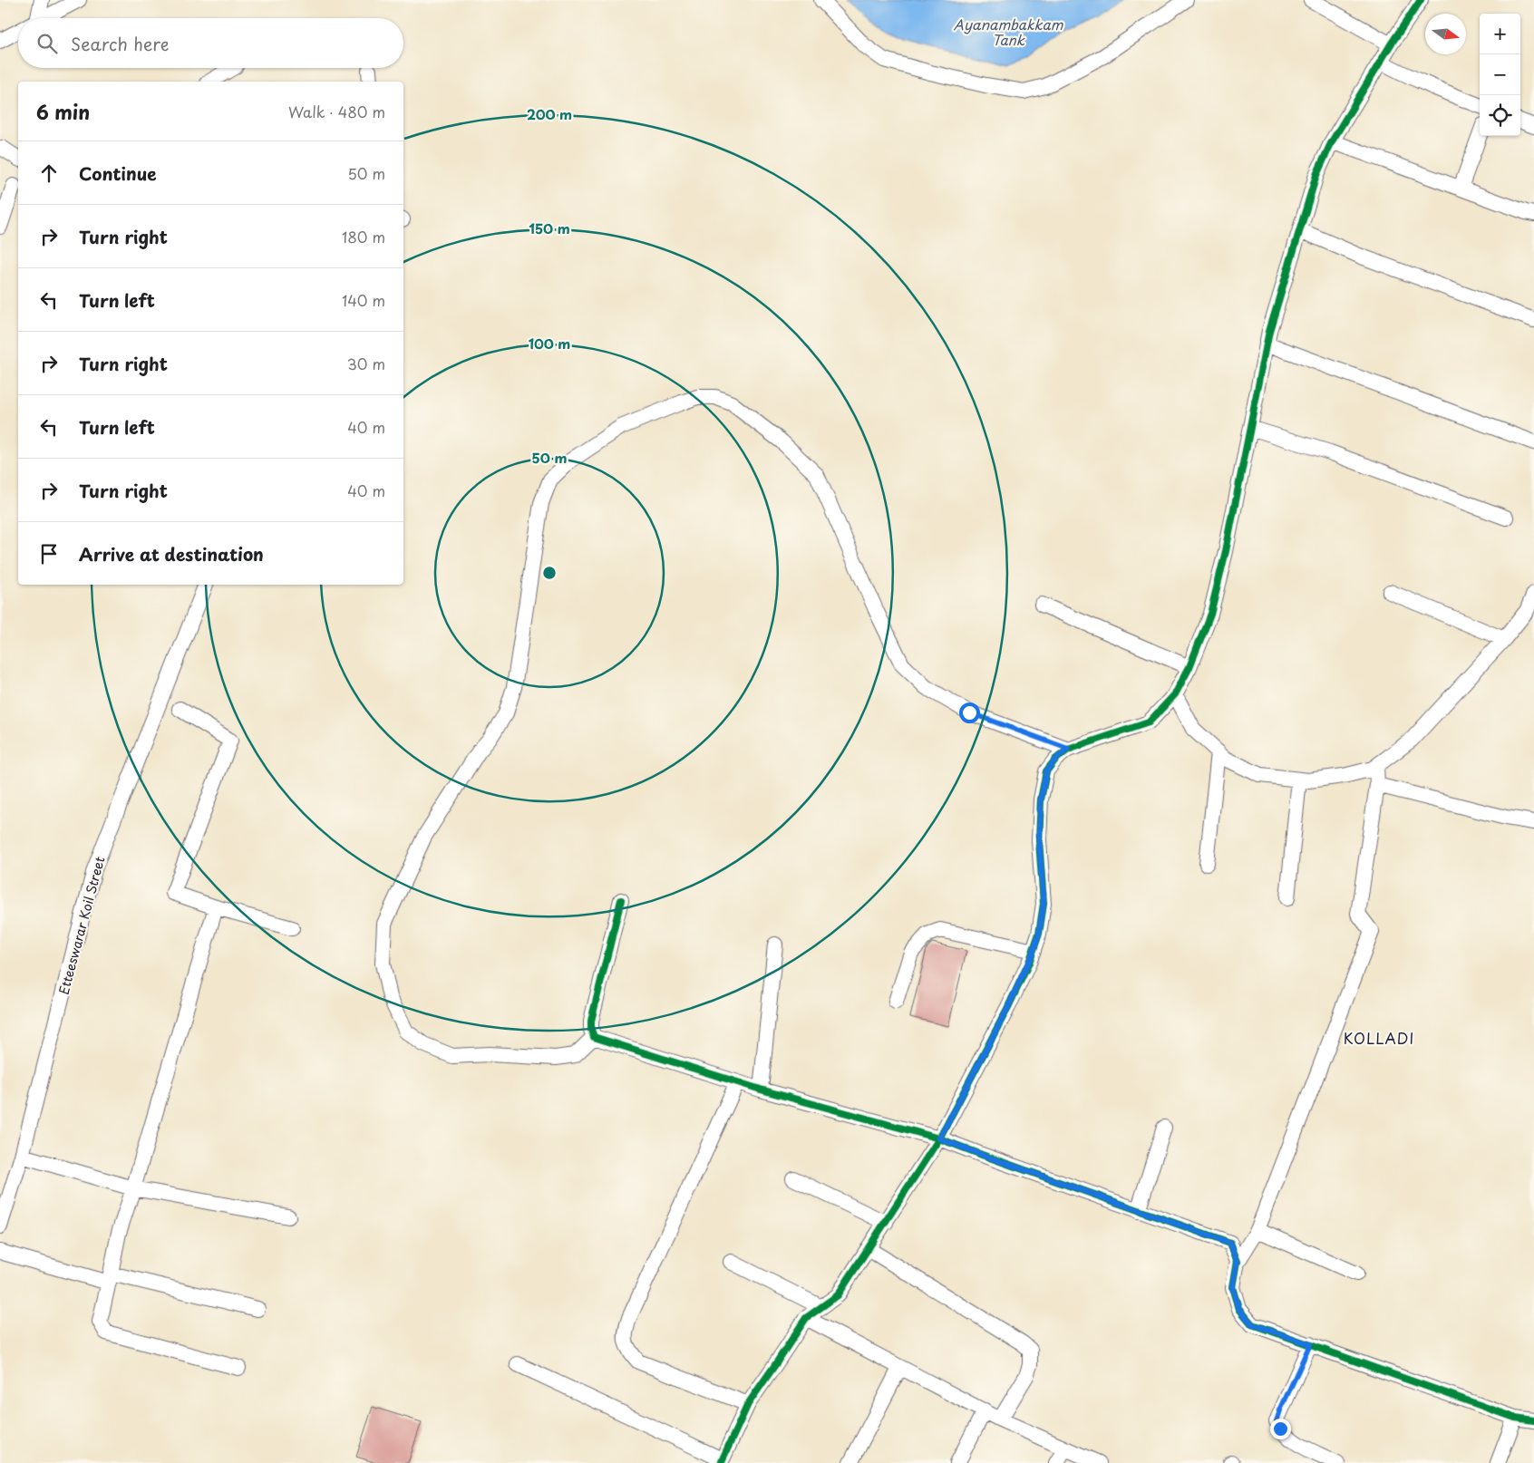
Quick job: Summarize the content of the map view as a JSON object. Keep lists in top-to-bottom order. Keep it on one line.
{"streets":{"street":["Etteeswarar Koil Street"]},"districts":["KOLLADI"],"water":["Ayanambakkam Tank"],"north":"right","page":{"map_buttons":["+","−"],"search":"Search here","heading":["6 min","Walk · 480 m"],"list":[["Continue","50 m"],["Turn right","180 m"],["Turn left","140 m"],["Turn right","30 m"],["Turn left","40 m"],["Turn right","40 m"],"Arrive at destination"]},"rings":["200 m","150 m","100 m","50 m"]}
